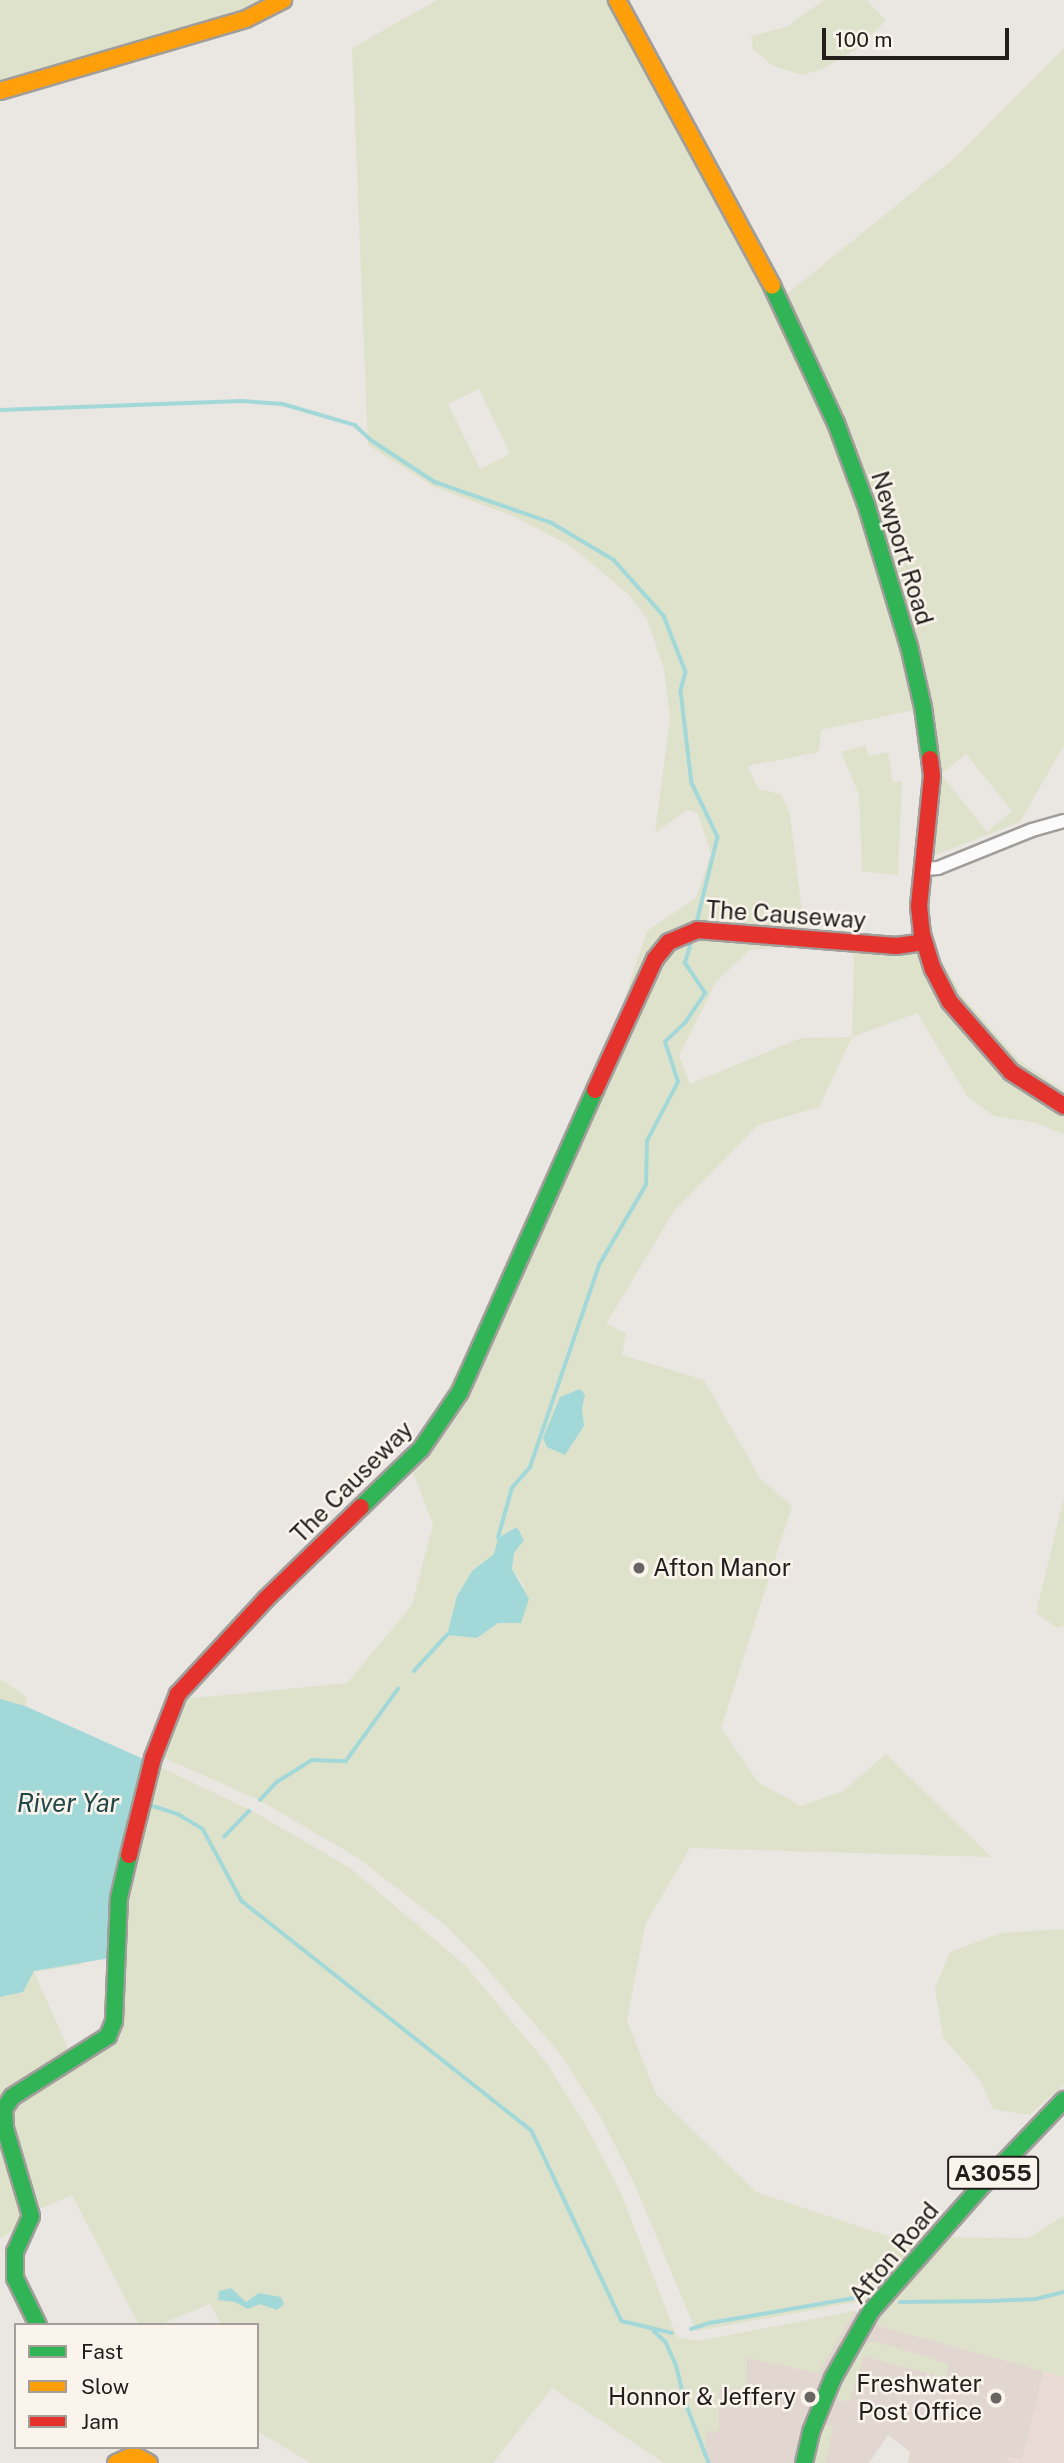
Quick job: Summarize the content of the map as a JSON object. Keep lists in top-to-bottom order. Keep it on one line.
{"streets":{"street":["Newport Road","The Causeway","A3055","Afton Road"]},"crossings":[["Newport Road","The Causeway"]],"water":["River Yar"],"places":["Afton Manor","Honnor & Jeffery","Freshwater Post Office"],"legend":["Fast","Slow","Jam"],"scale_bar":"100 m"}
